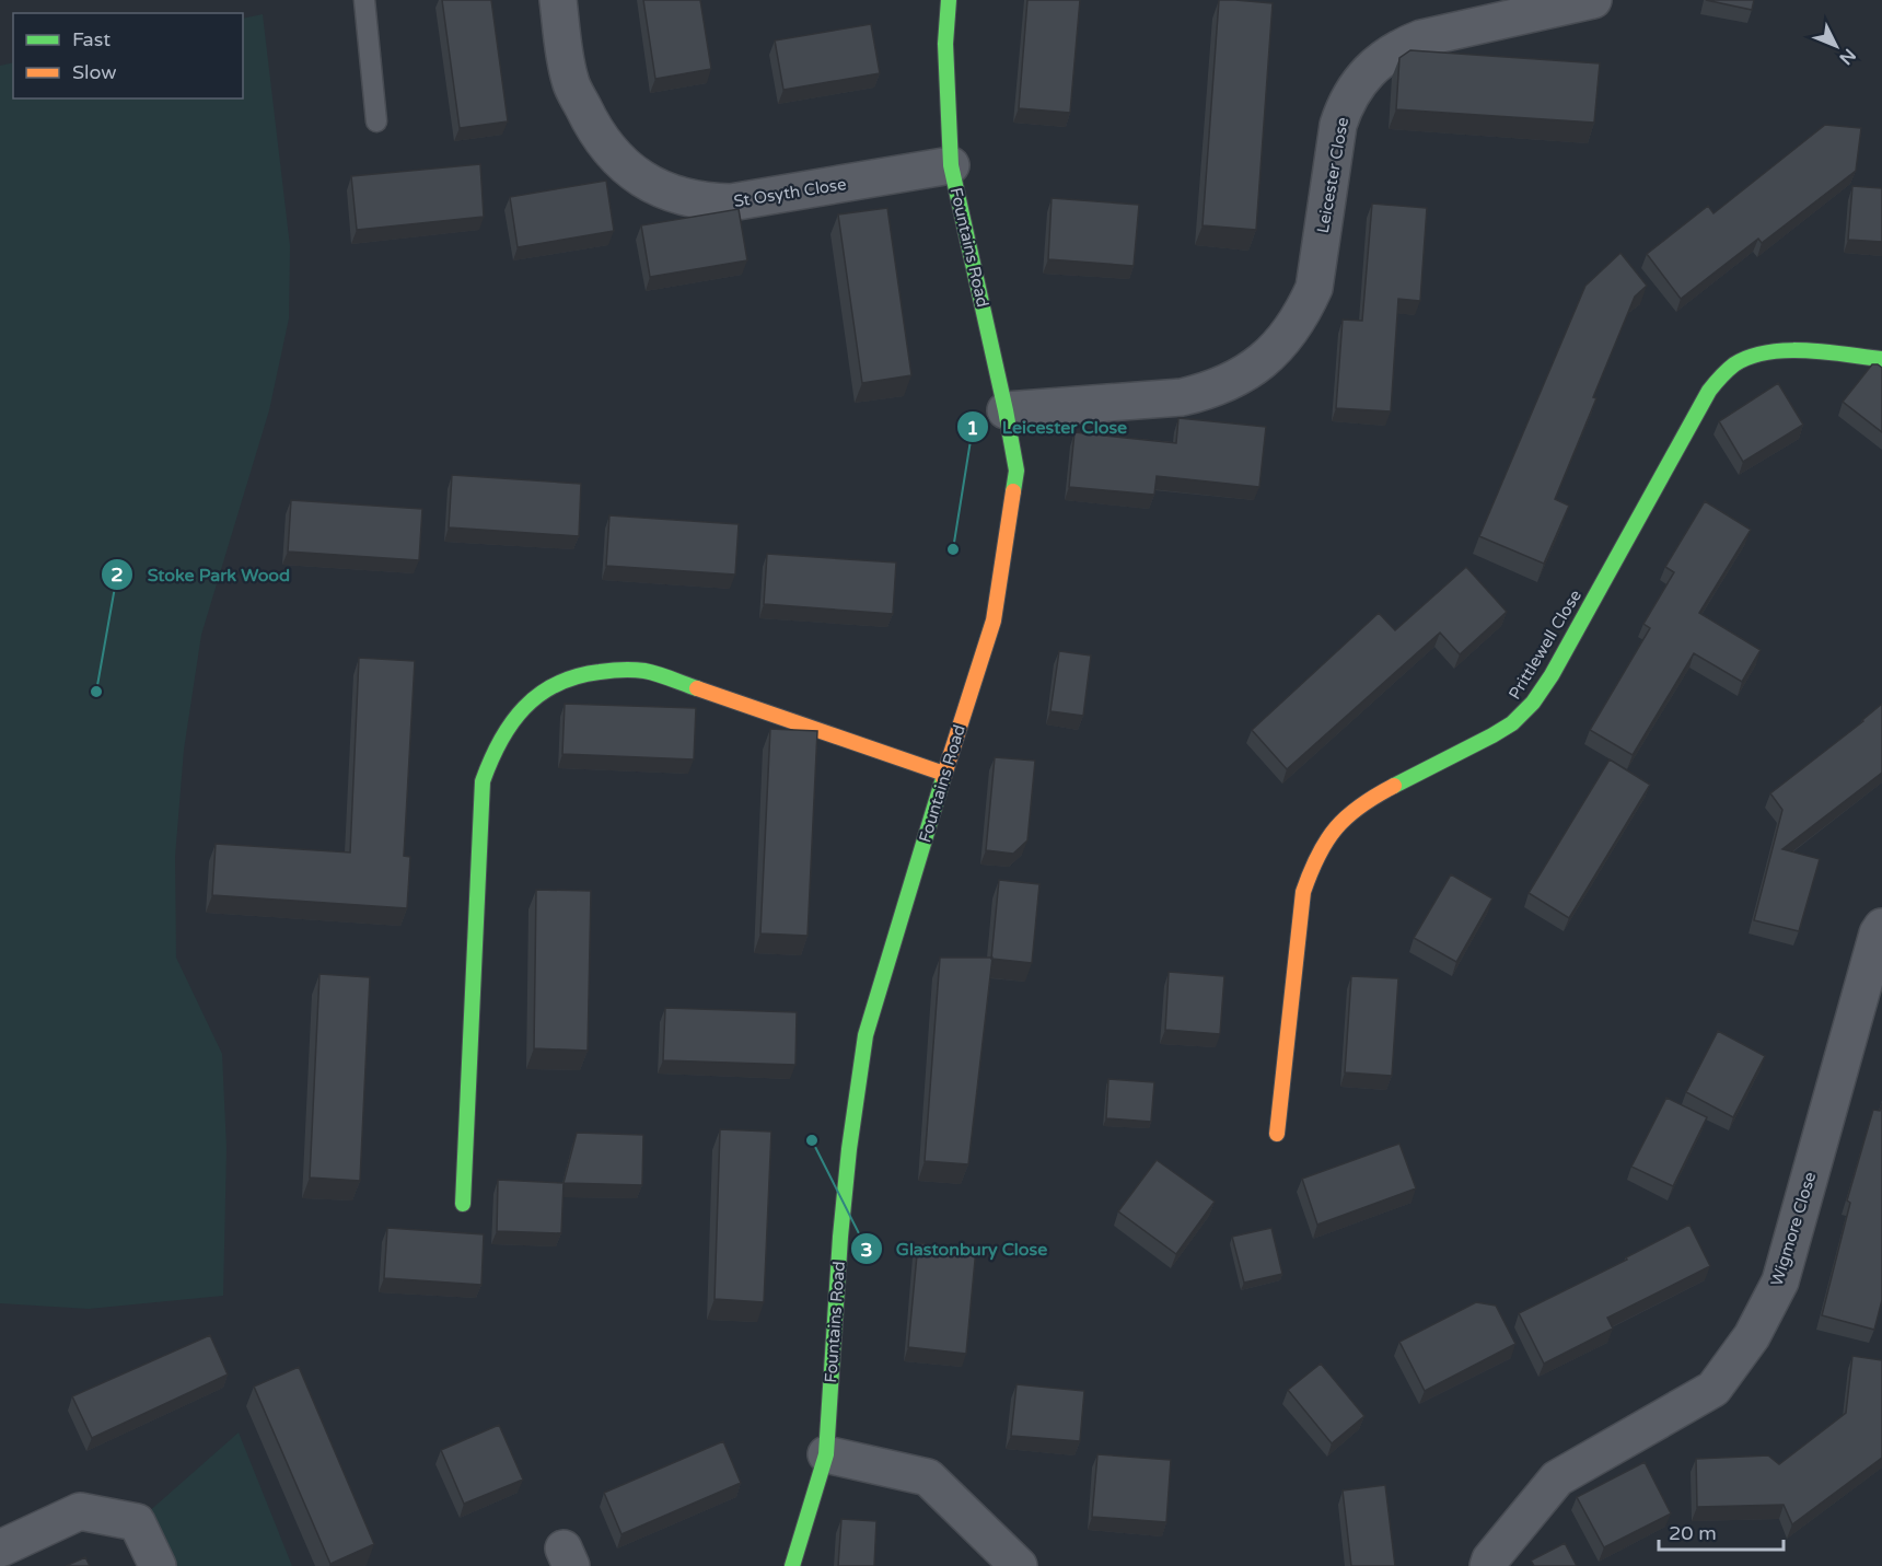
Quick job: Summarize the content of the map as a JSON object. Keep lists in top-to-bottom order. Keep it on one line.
{"streets":{"street":["Leicester Close","St Osyth Close","Fountains Road","Prittlewell Close","Wigmore Close"]},"crossings":[["Leicester Close","Fountains Road"],["St Osyth Close","Fountains Road"]],"places":["Leicester Close","Stoke Park Wood","Glastonbury Close"],"legend":["Fast","Slow"],"scale_bar":"20 m","north":"bottom right"}
